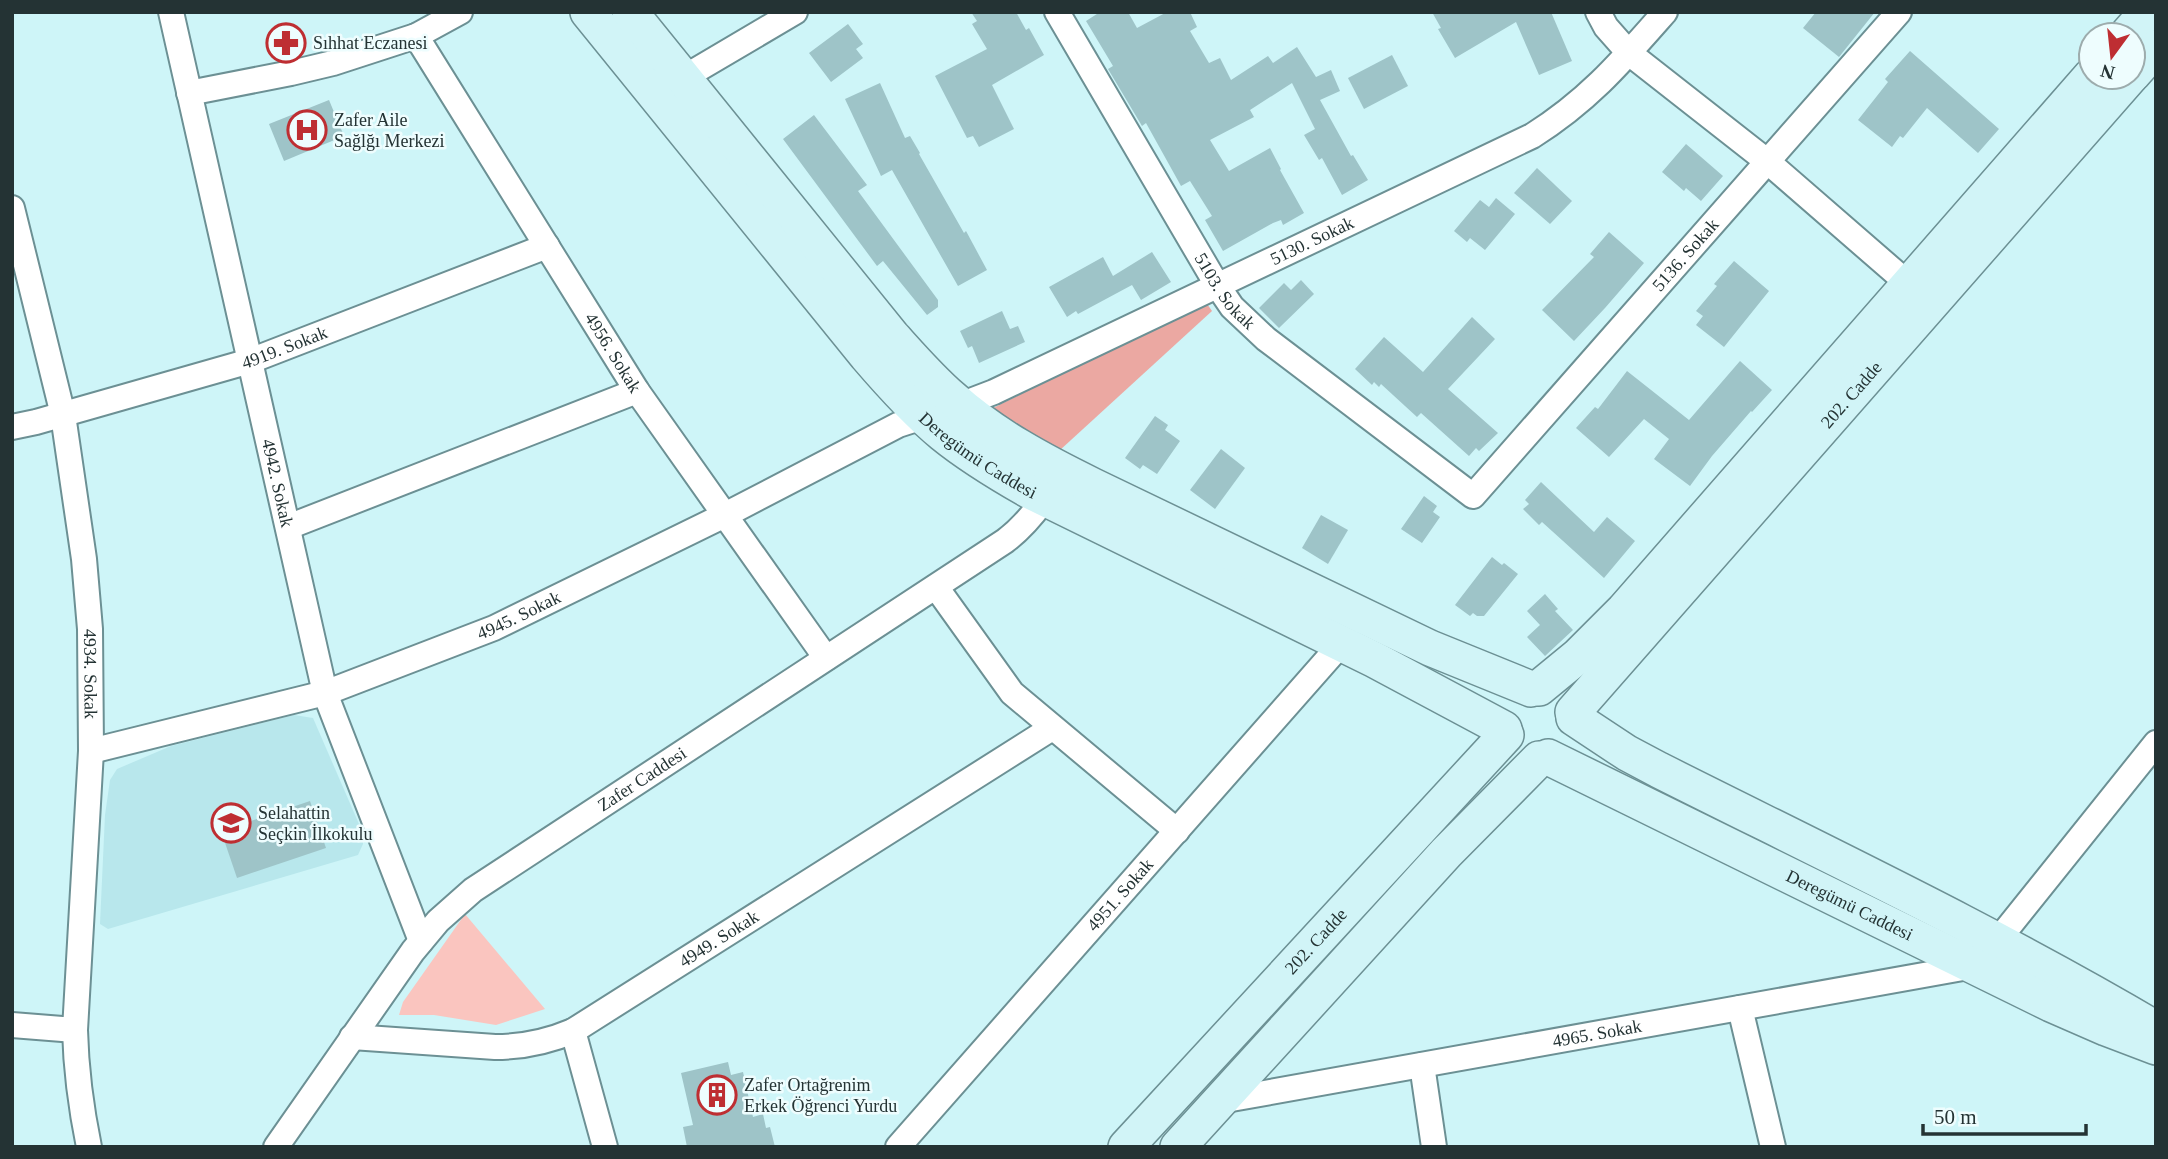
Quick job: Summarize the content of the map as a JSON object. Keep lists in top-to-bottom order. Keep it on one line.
{"streets":{"main road":["202. Cadde","Deregümü Caddesi"],"street":["5130. Sokak","5136. Sokak","5103. Sokak","4919. Sokak","4956. Sokak","4942. Sokak","4945. Sokak","4934. Sokak","Zafer Caddesi","4951. Sokak","4949. Sokak","4965. Sokak"]},"crossings":[["5130. Sokak","5103. Sokak"],["5130. Sokak","Deregümü Caddesi"],["5130. Sokak","4945. Sokak"],["5136. Sokak","5103. Sokak"],["4919. Sokak","4956. Sokak"],["4919. Sokak","4942. Sokak"],["4919. Sokak","4934. Sokak"],["4956. Sokak","4945. Sokak"],["4956. Sokak","Zafer Caddesi"],["202. Cadde","Deregümü Caddesi"],["Deregümü Caddesi","4945. Sokak"],["Deregümü Caddesi","Zafer Caddesi"],["Deregümü Caddesi","4951. Sokak"],["Deregümü Caddesi","4965. Sokak"],["4942. Sokak","4945. Sokak"],["4942. Sokak","Zafer Caddesi"],["4945. Sokak","4934. Sokak"],["Zafer Caddesi","4949. Sokak"]],"places":{"pharmacy":["Sıhhat Eczanesi"],"hospital":["Zafer Aile Sağlğı Merkezi"],"school or university":["Selahattin Seçkin İlkokulu"],"building":["Zafer Ortağrenim Erkek Öğrenci Yurdu"]},"scale_bar":"50 m","north":"bottom"}
